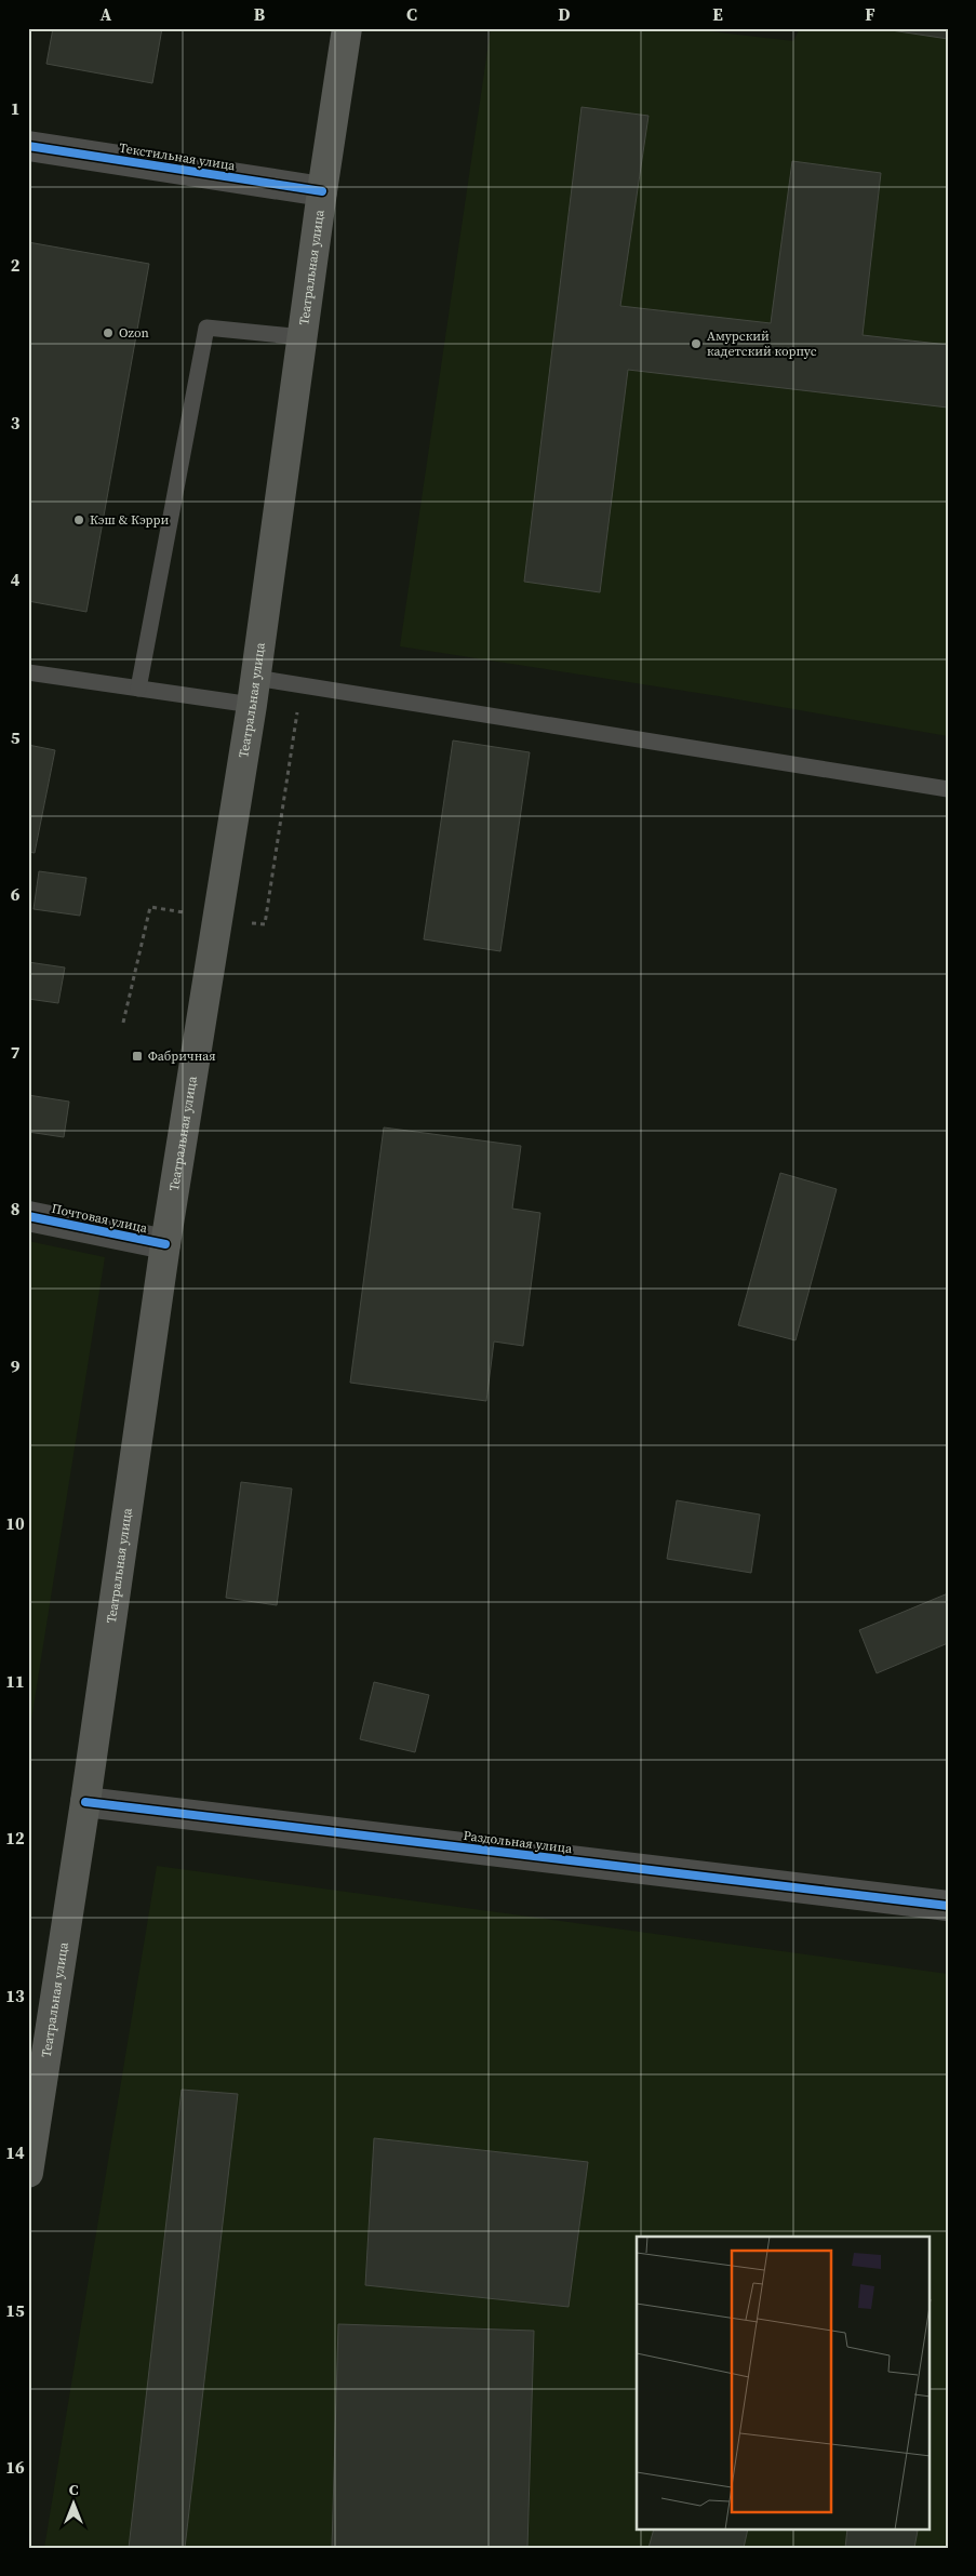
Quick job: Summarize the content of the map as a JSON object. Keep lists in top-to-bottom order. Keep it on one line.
{"streets":{"main road":["Театральная улица"],"street":["Текстильная улица","Почтовая улица","Раздольная улица"]},"crossings":[["Текстильная улица","Театральная улица"],["Театральная улица","Почтовая улица"],["Театральная улица","Раздольная улица"]],"places":{"other":["Ozon","Амурский кадетский корпус","Кэш & Кэрри"],"transit":["Фабричная"]},"north":"top","grid":{"columns":["A","B","C","D","E","F"],"rows":["1","2","3","4","5","6","7","8","9","10","11","12","13","14","15","16"]}}
